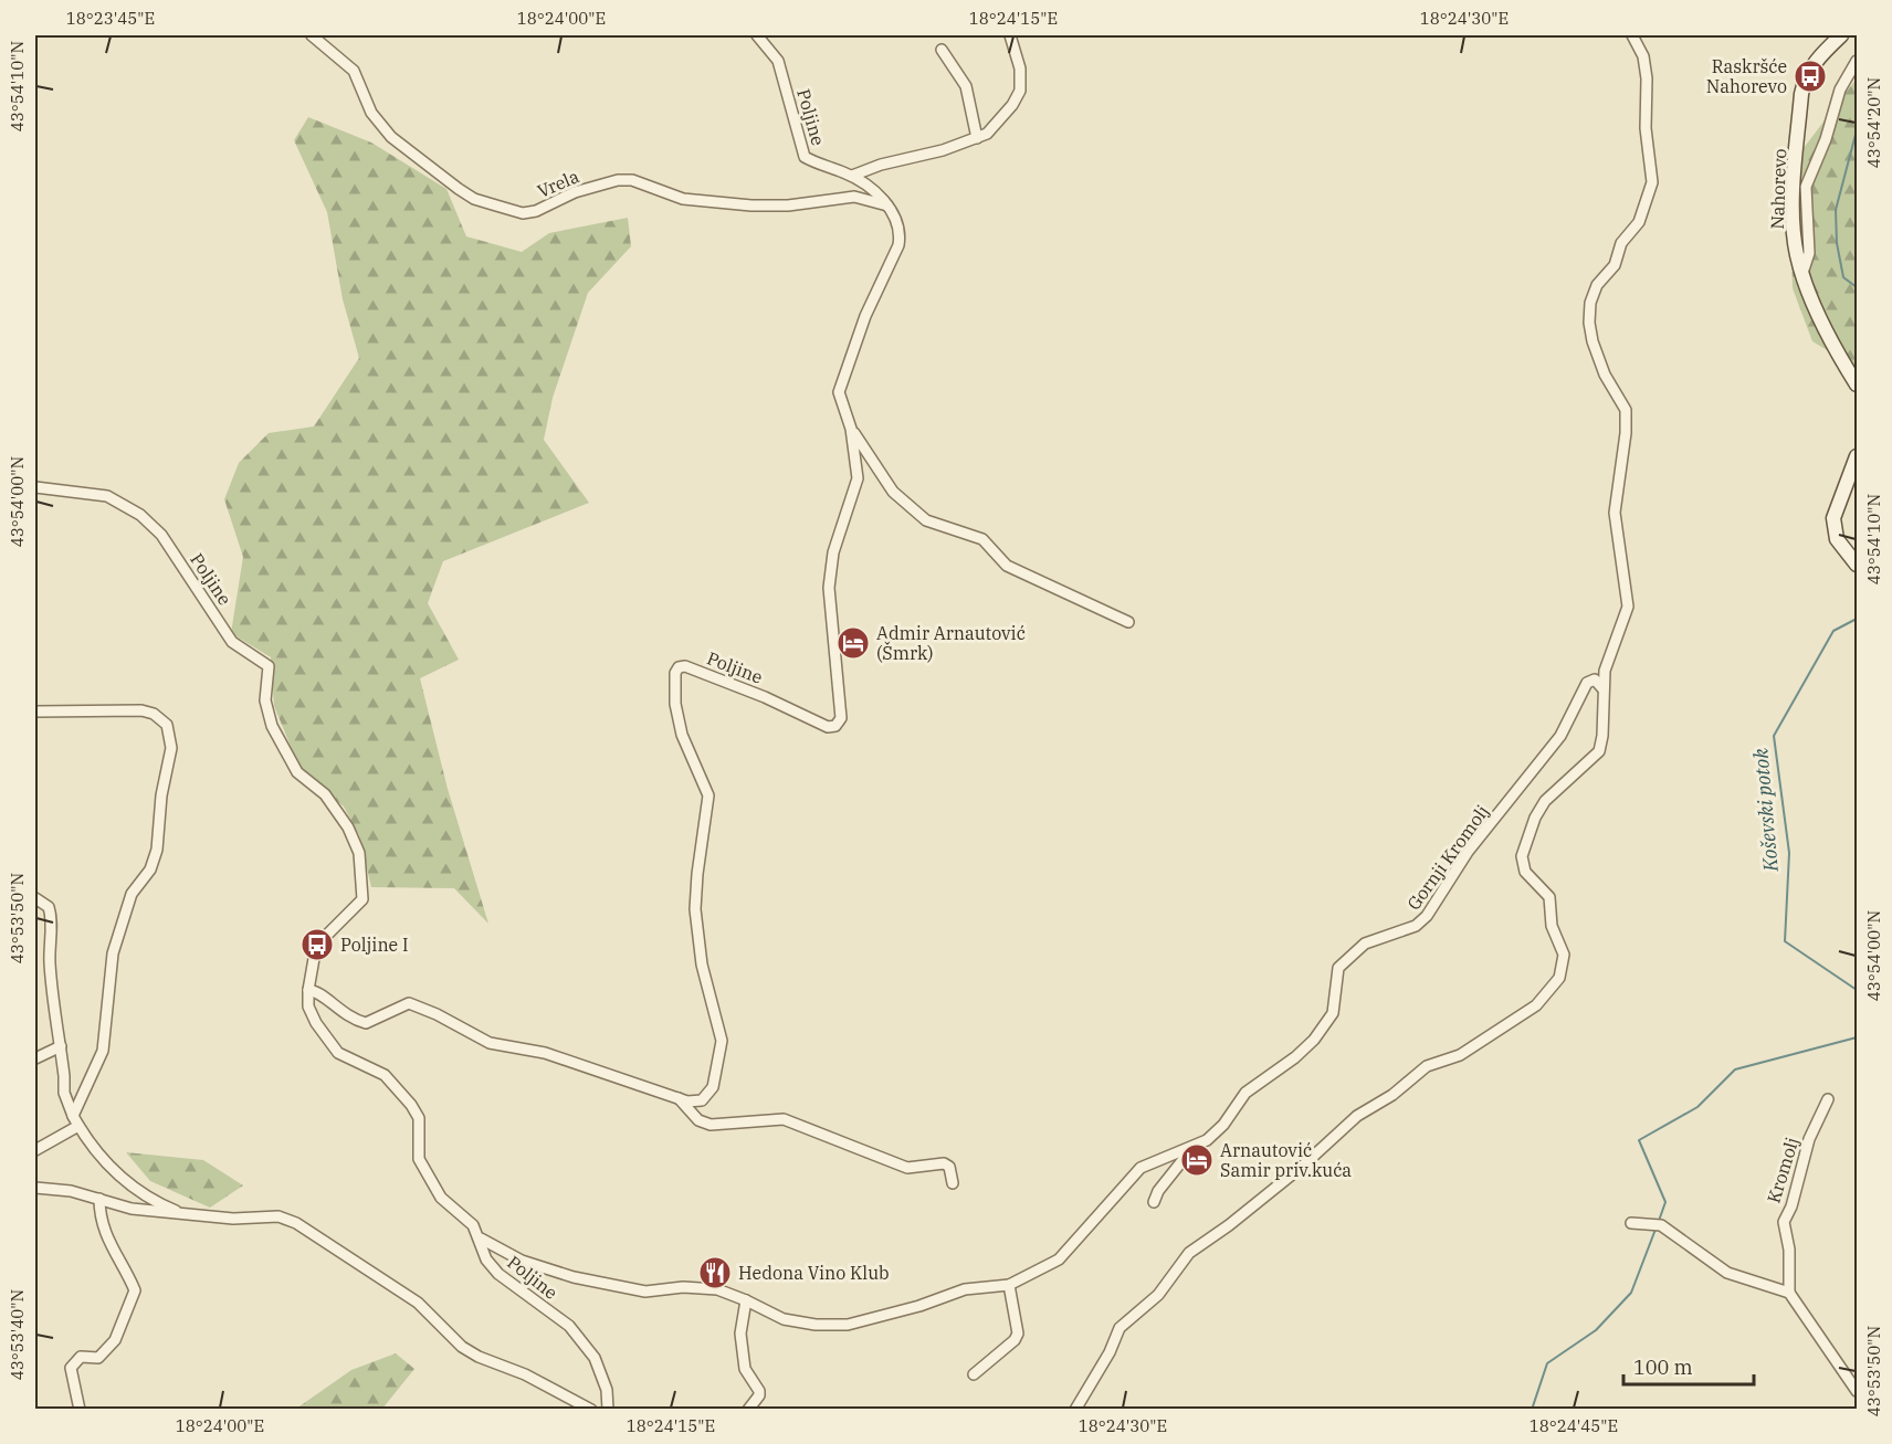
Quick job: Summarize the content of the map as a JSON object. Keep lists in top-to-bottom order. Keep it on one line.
{"streets":{"street":["Poljine","Vrela","Nahorevo","Gornji Kromolj","Kromolj"]},"crossings":[["Poljine","Vrela"],["Poljine","Gornji Kromolj"]],"water":["Koševski potok"],"places":{"bus stop":["Raskršće Nahorevo","Poljine I"],"hotel":["Admir Arnautović (Šmrk)","Arnautović Samir priv.kuća"],"restaurant":["Hedona Vino Klub"]},"scale_bar":"100 m","coordinates":["18°23'45\"E","18°24'00\"E","18°24'15\"E","18°24'30\"E","43°54'10\"N","43°54'20\"N","43°54'00\"N","43°53'50\"N","43°53'40\"N","18°24'45\"E"]}
